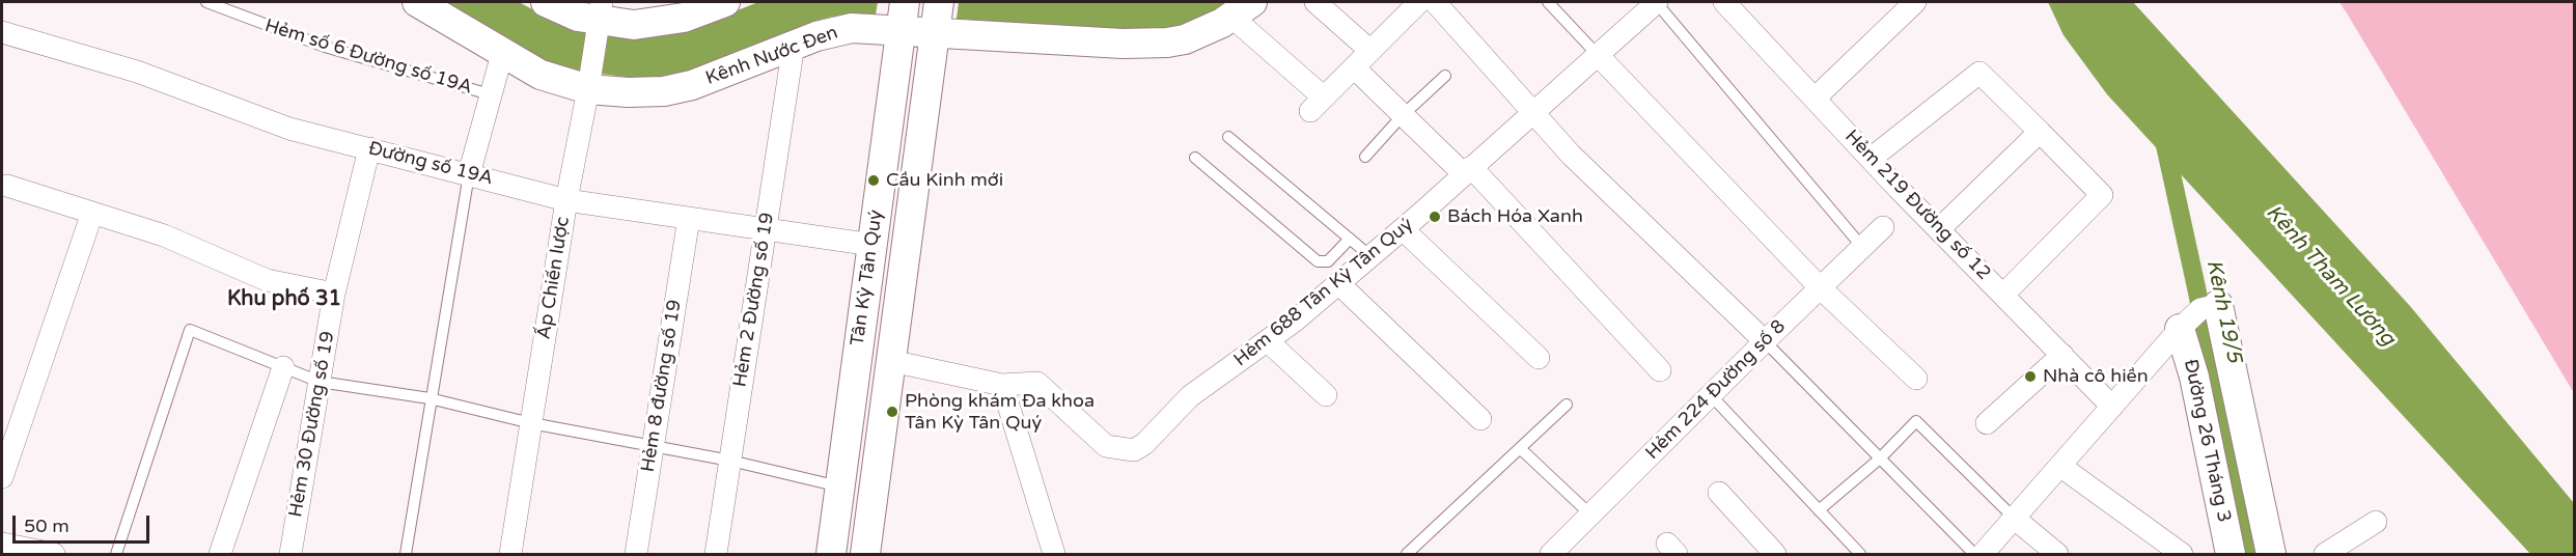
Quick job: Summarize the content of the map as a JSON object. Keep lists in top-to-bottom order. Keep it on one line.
{"streets":{"street":["Kênh Nước Đen","Hẻm số 6 Đường số 19A","Đường số 19A","Hẻm 219 Đường số 12","Ấp Chiến lược","Tân Kỳ Tân Quý","Hẻm 688 Tân Kỳ Tân Quý","Hẻm 2 Đường số 19","Hẻm 8 đường số 19","Hẻm 224 Đường số 8","Hẻm 30 Đường số 19","Đường 26 Tháng 3"]},"crossings":[["Kênh Nước Đen","Ấp Chiến lược"],["Kênh Nước Đen","Tân Kỳ Tân Quý"],["Kênh Nước Đen","Hẻm 2 Đường số 19"],["Hẻm số 6 Đường số 19A","Đường số 19A"],["Đường số 19A","Ấp Chiến lược"],["Đường số 19A","Tân Kỳ Tân Quý"],["Đường số 19A","Hẻm 2 Đường số 19"],["Đường số 19A","Hẻm 8 đường số 19"],["Đường số 19A","Hẻm 30 Đường số 19"]],"districts":["Khu phố 31"],"water":["Kênh Tham Lương","Kênh 19/5"],"places":["Cầu Kinh mới","Bách Hóa Xanh","Nhà cô hiền","Phòng khám Đa khoa Tân Kỳ Tân Quý"],"scale_bar":"50 m"}
